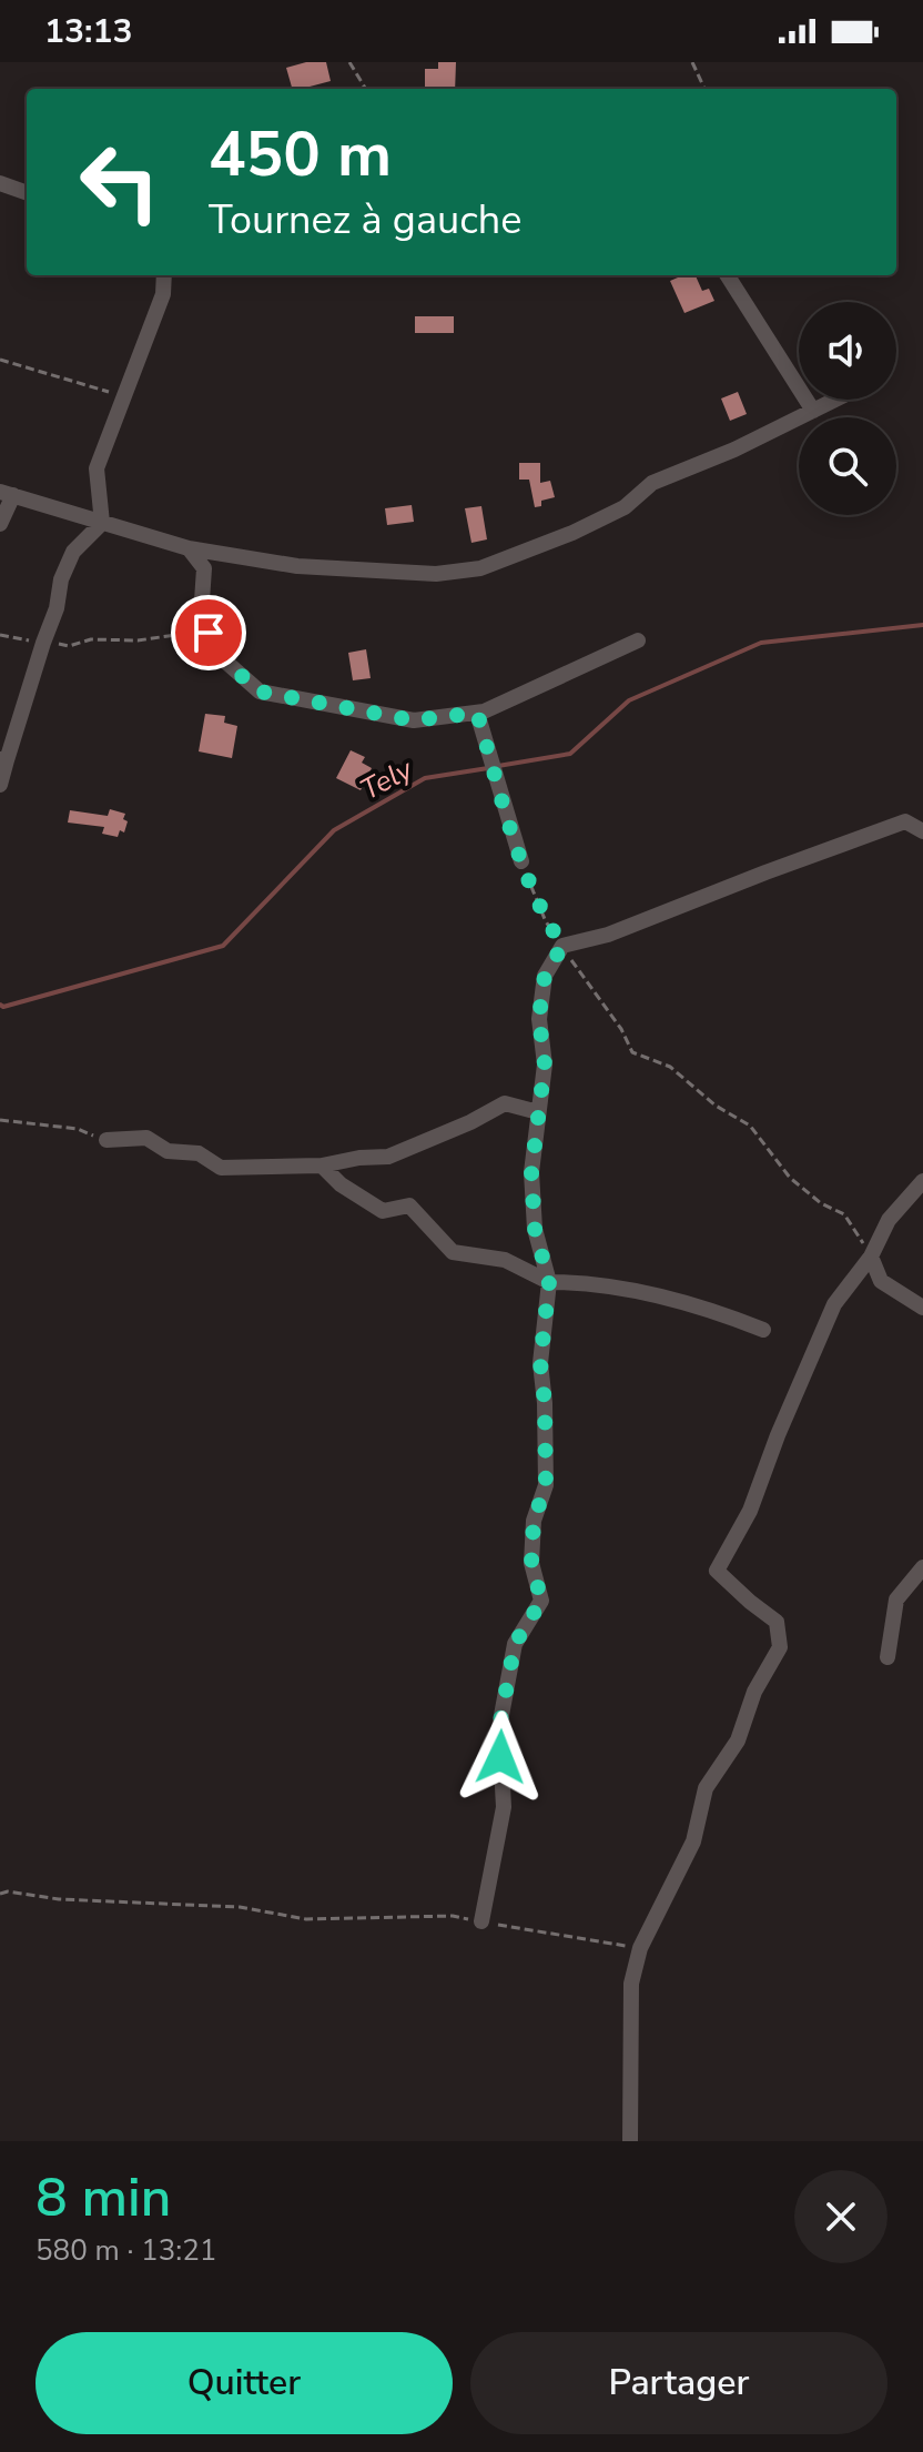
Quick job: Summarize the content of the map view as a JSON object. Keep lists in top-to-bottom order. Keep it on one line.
{"water":["Tely"],"page":{"status":"13:13","turn":["450 m","Tournez à gauche"],"heading":["8 min","580 m · 13:21"],"buttons":["Quitter","Partager"]}}
